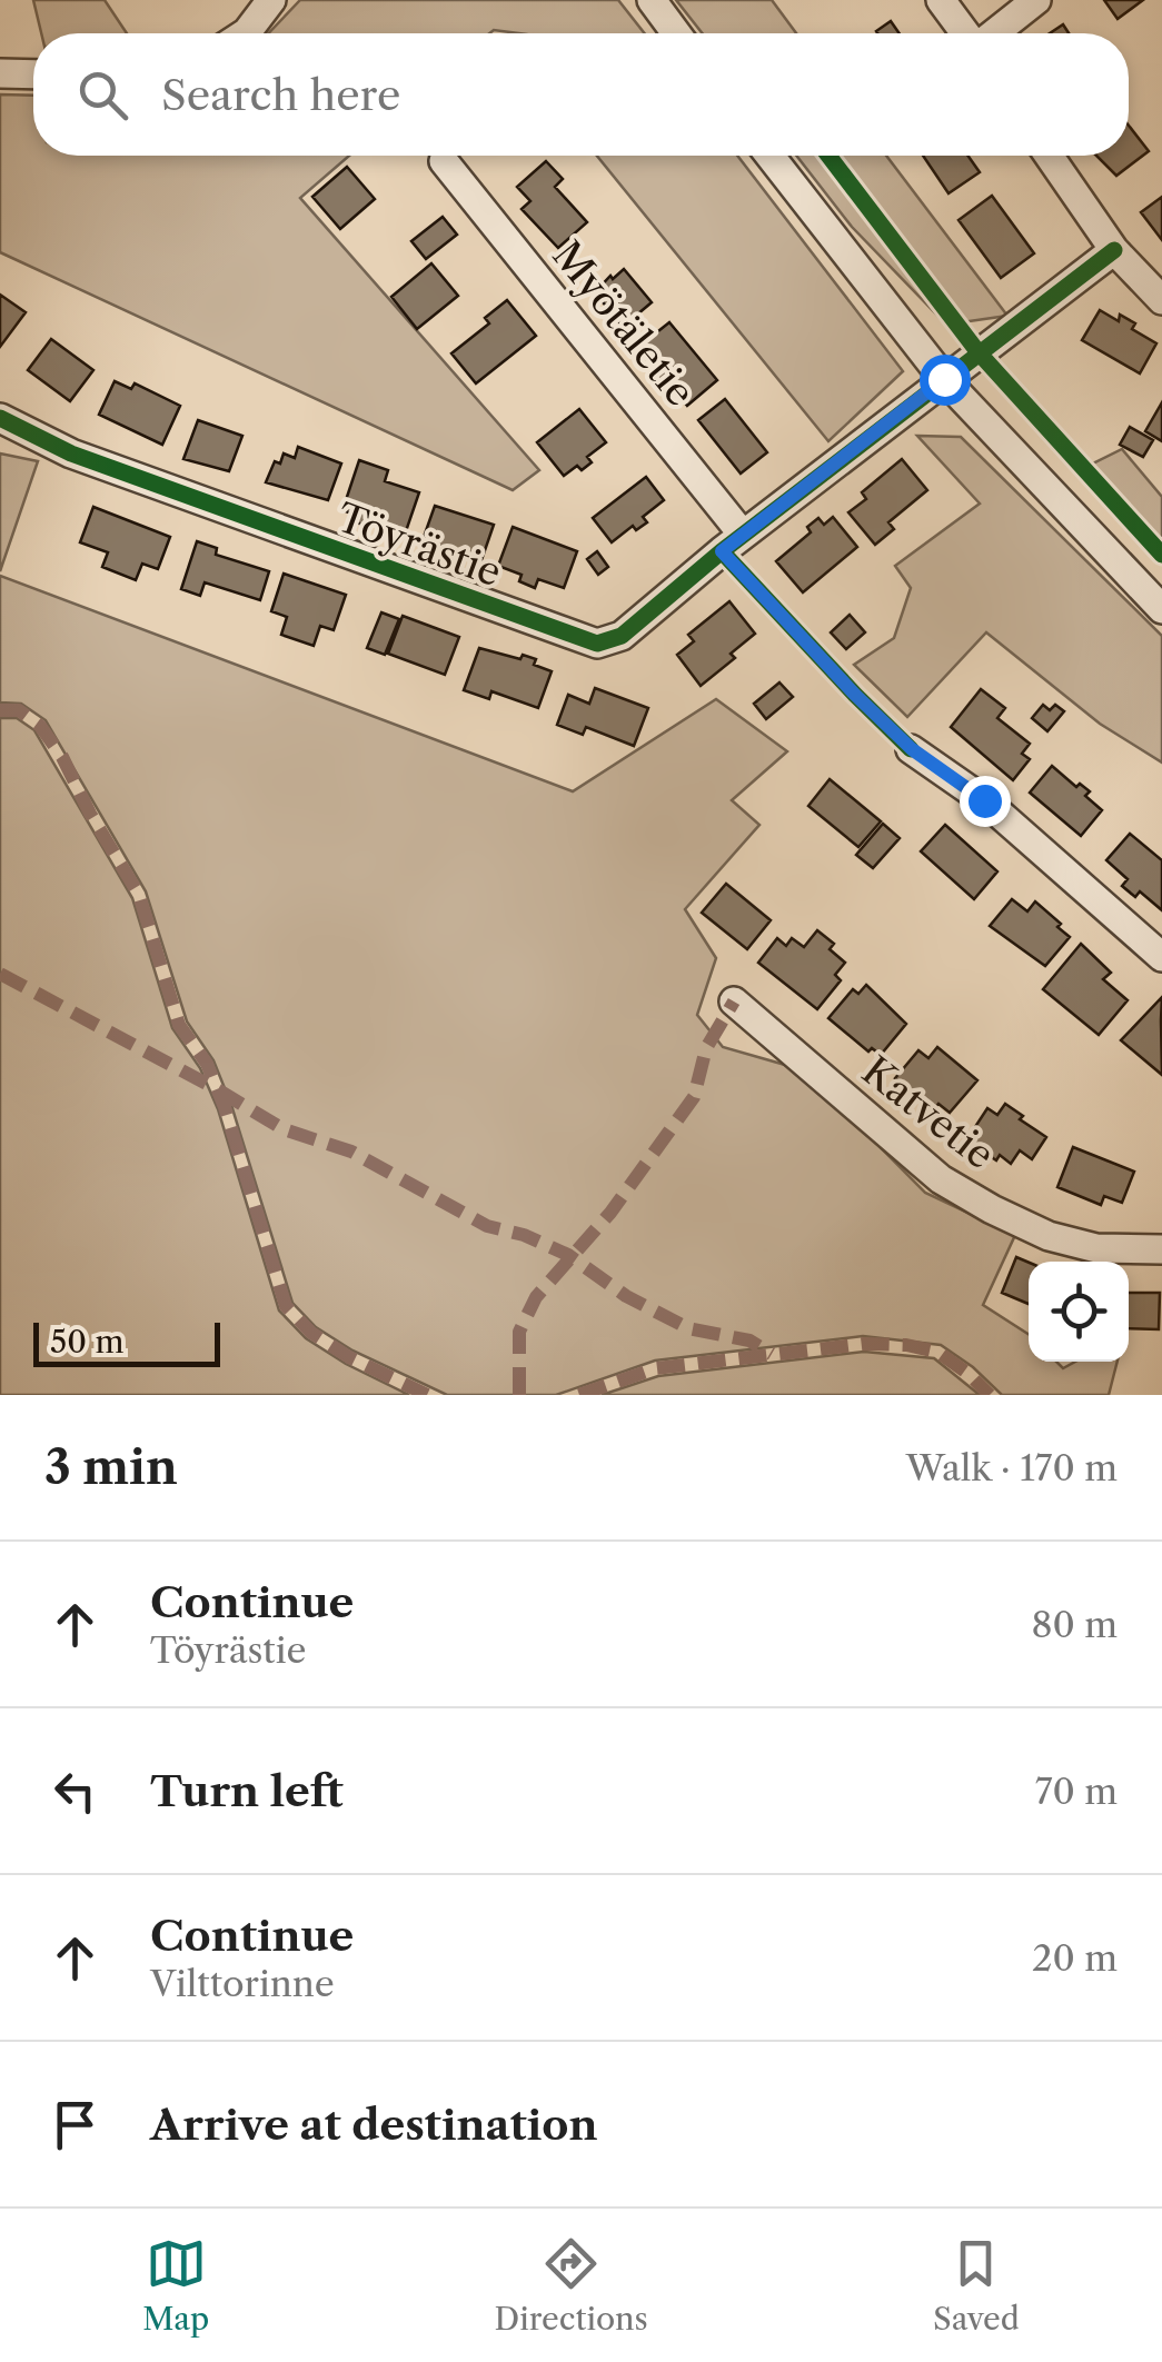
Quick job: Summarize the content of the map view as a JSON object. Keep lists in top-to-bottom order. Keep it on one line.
{"streets":{"street":["Myötäletie","Töyrästie","Katvetie"]},"crossings":[["Myötäletie","Töyrästie"]],"scale_bar":"50 m","page":{"search":"Search here","scale":"50 m","heading":["3 min","Walk · 170 m"],"list":[["Continue","Töyrästie","80 m"],["Turn left","70 m"],["Continue","Vilttorinne","20 m"],"Arrive at destination"],"nav":["Map","Directions","Saved"]}}
